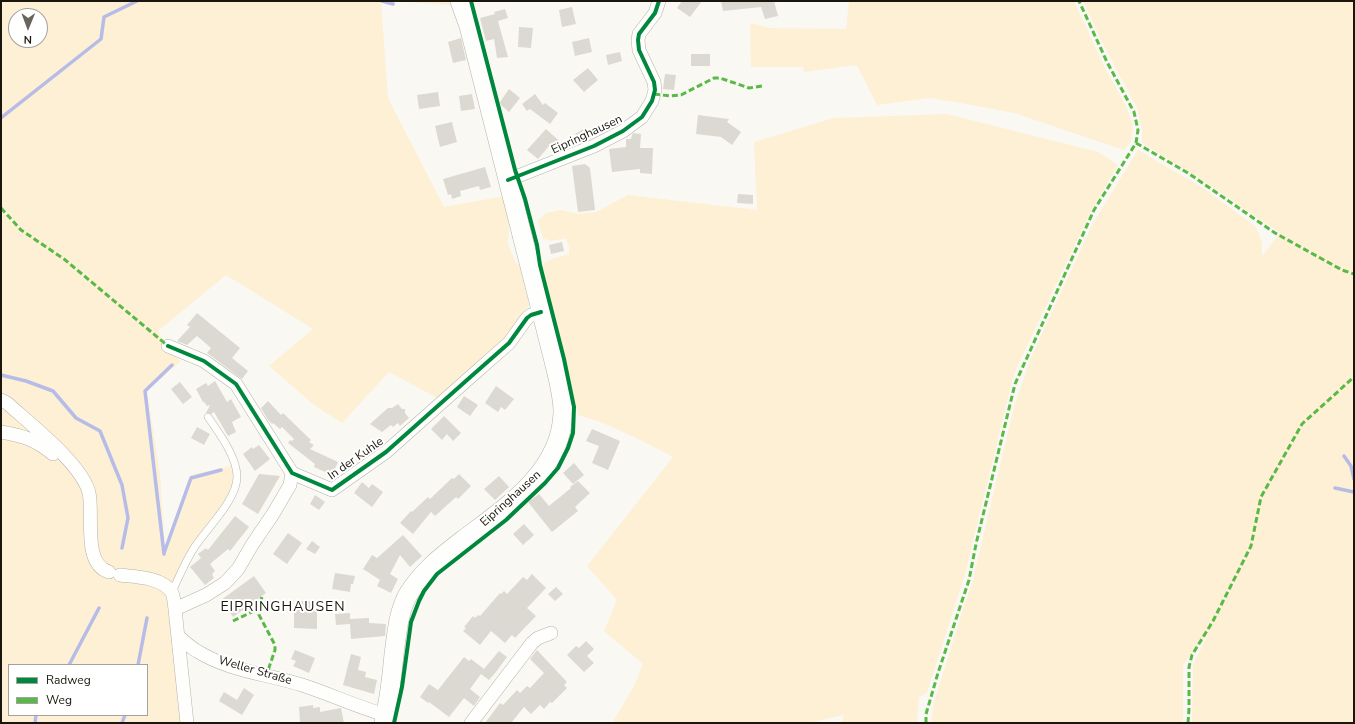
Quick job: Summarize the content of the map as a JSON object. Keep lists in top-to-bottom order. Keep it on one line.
{"streets":{"main road":["Eipringhausen"],"street":["In der Kuhle","Weller Straße"]},"crossings":[["Eipringhausen","In der Kuhle"],["Eipringhausen","Weller Straße"]],"districts":["EIPRINGHAUSEN"],"legend":["Radweg","Weg"],"north":"bottom"}
